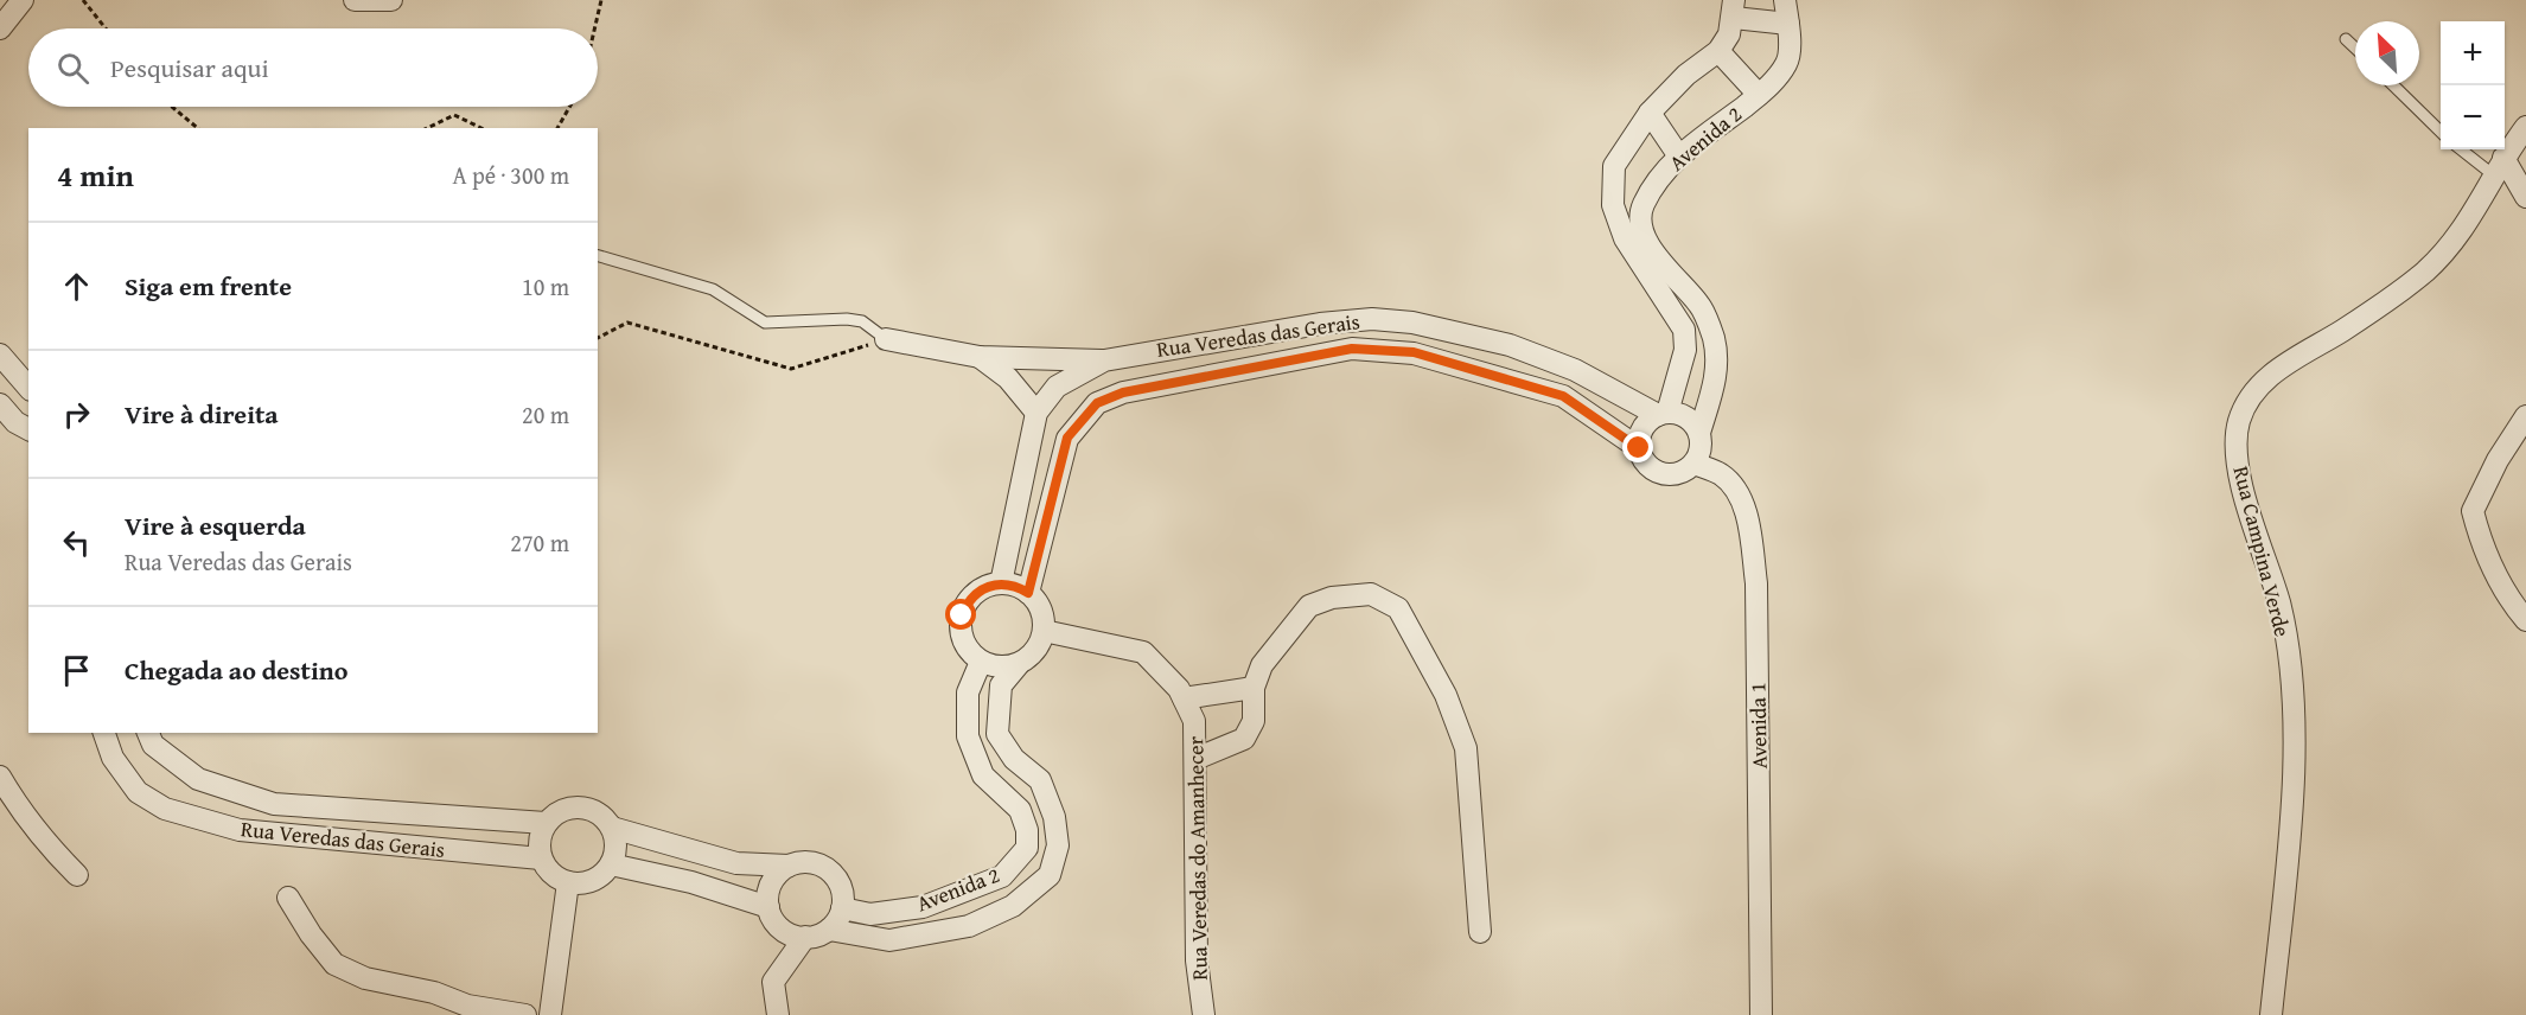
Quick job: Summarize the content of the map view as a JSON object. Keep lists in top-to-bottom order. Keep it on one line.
{"streets":{"street":["Avenida 2","Rua Veredas das Gerais","Rua Campina Verde","Avenida 1","Rua Veredas do Amanhecer"]},"crossings":[["Avenida 2","Rua Veredas das Gerais"],["Avenida 2","Avenida 1"],["Avenida 2","Rua Veredas do Amanhecer"],["Rua Veredas das Gerais","Avenida 1"],["Rua Veredas das Gerais","Rua Veredas do Amanhecer"]],"north":"top left","page":{"map_buttons":["+","−"],"search":"Pesquisar aqui","heading":["4 min","A pé · 300 m"],"list":[["Siga em frente","10 m"],["Vire à direita","20 m"],["Vire à esquerda","Rua Veredas das Gerais","270 m"],"Chegada ao destino"]}}
